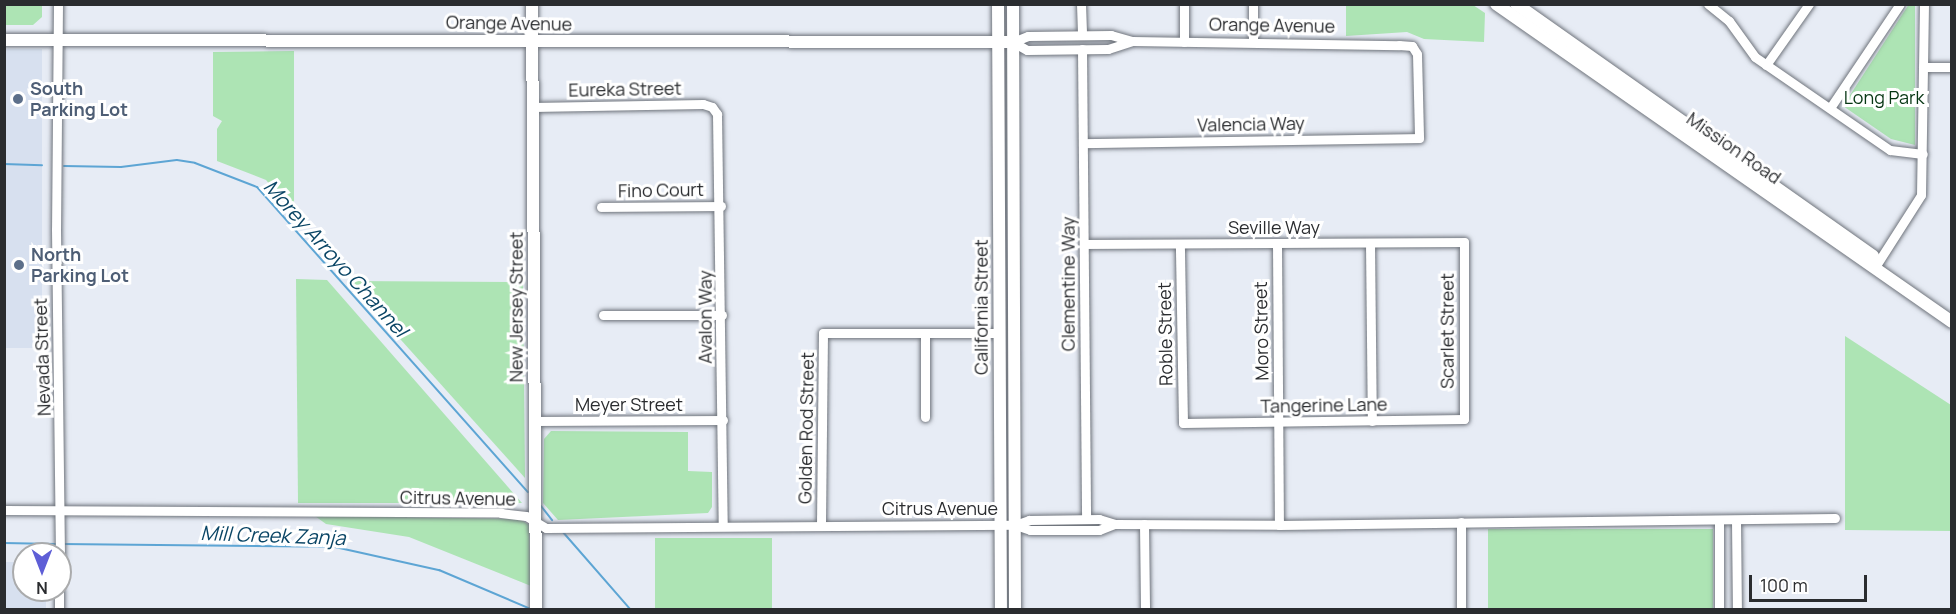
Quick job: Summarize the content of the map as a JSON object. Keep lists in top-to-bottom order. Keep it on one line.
{"streets":{"street":["Orange Avenue","Eureka Street","Valencia Way","Mission Road","Fino Court","Seville Way","Clementine Way","New Jersey Street","California Street","Avalon Way","Moro Street","Scarlet Street","Roble Street","Nevada Street","Meyer Street","Tangerine Lane","Golden Rod Street","Citrus Avenue"]},"crossings":[["Orange Avenue","Valencia Way"],["Orange Avenue","Clementine Way"],["Orange Avenue","New Jersey Street"],["Orange Avenue","California Street"],["Orange Avenue","Nevada Street"],["Eureka Street","New Jersey Street"],["Eureka Street","Avalon Way"],["Valencia Way","Clementine Way"],["Fino Court","Avalon Way"],["Seville Way","Clementine Way"],["Seville Way","Moro Street"],["Seville Way","Scarlet Street"],["Seville Way","Roble Street"],["Clementine Way","Citrus Avenue"],["New Jersey Street","Meyer Street"],["New Jersey Street","Citrus Avenue"],["California Street","Citrus Avenue"],["Avalon Way","Meyer Street"],["Avalon Way","Citrus Avenue"],["Moro Street","Tangerine Lane"],["Moro Street","Citrus Avenue"],["Scarlet Street","Tangerine Lane"],["Roble Street","Tangerine Lane"],["Nevada Street","Citrus Avenue"],["Golden Rod Street","Citrus Avenue"]],"water":["Morey Arroyo Channel","Mill Creek Zanja"],"parks":["Long Park"],"places":["South Parking Lot","North Parking Lot"],"scale_bar":"100 m","north":"bottom"}
